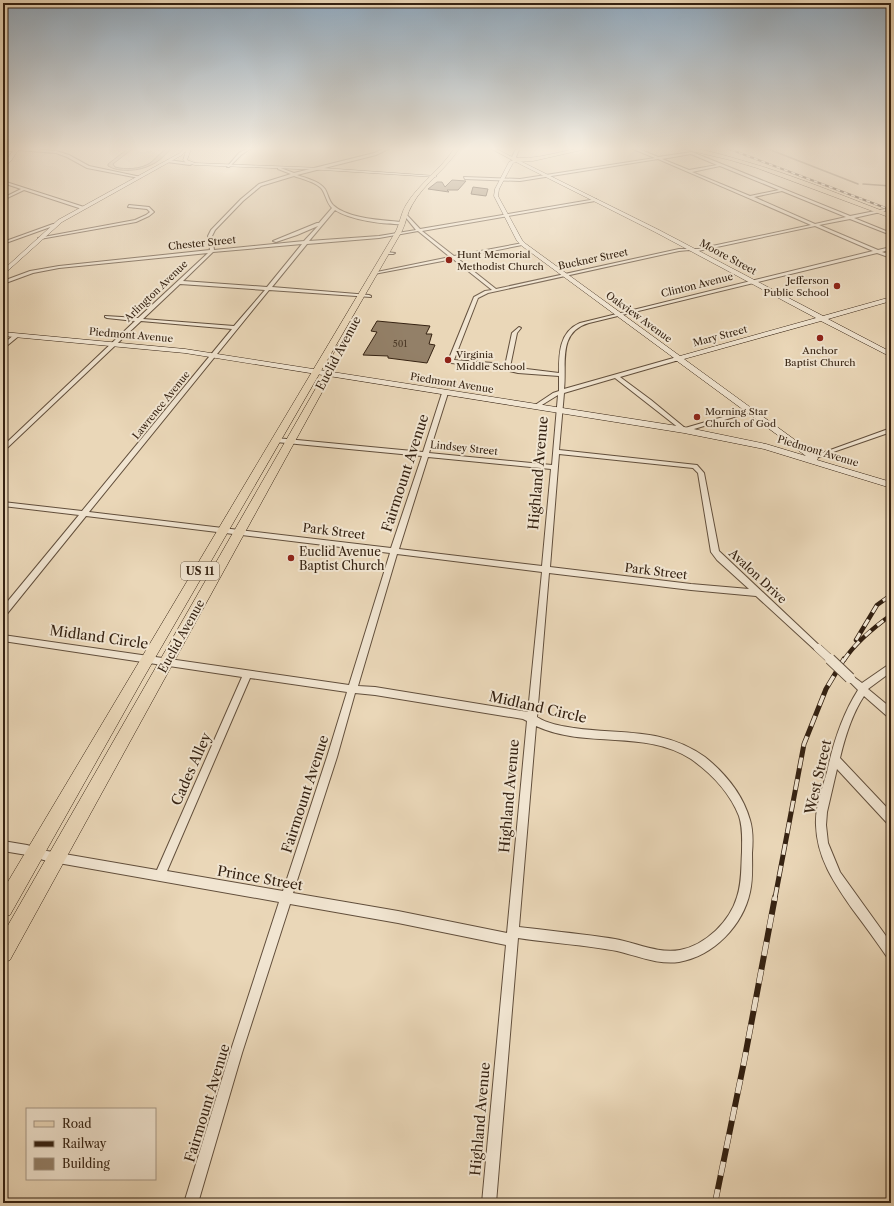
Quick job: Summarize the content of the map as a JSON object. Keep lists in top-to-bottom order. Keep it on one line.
{"streets":{"main road":["Euclid Avenue","US 11"],"street":["Chester Street","Moore Street","Buckner Street","Clinton Avenue","Arlington Avenue","Oakview Avenue","Piedmont Avenue","Mary Street","Lawrence Avenue","Lindsey Street","Fairmount Avenue","Highland Avenue","Park Street","Avalon Drive","Midland Circle","Cades Alley","West Street","Prince Street"]},"crossings":[["Chester Street","Arlington Avenue"],["Chester Street","Oakview Avenue"],["Chester Street","Euclid Avenue"],["Chester Street","Lawrence Avenue"],["Moore Street","Buckner Street"],["Moore Street","Clinton Avenue"],["Moore Street","Mary Street"],["Buckner Street","Oakview Avenue"],["Clinton Avenue","Oakview Avenue"],["Clinton Avenue","Mary Street"],["Clinton Avenue","Highland Avenue"],["Arlington Avenue","Piedmont Avenue"],["Oakview Avenue","Piedmont Avenue"],["Oakview Avenue","Mary Street"],["Piedmont Avenue","Mary Street"],["Piedmont Avenue","Euclid Avenue"],["Piedmont Avenue","Lawrence Avenue"],["Piedmont Avenue","Fairmount Avenue"],["Piedmont Avenue","Highland Avenue"],["Mary Street","Highland Avenue"],["Euclid Avenue","Lindsey Street"],["Euclid Avenue","Park Street"],["Euclid Avenue","Midland Circle"],["Euclid Avenue","Prince Street"],["Lawrence Avenue","Park Street"],["Lindsey Street","Fairmount Avenue"],["Lindsey Street","Highland Avenue"],["Fairmount Avenue","Park Street"],["Fairmount Avenue","Midland Circle"],["Fairmount Avenue","Prince Street"],["Highland Avenue","Park Street"],["Highland Avenue","Avalon Drive"],["Highland Avenue","Midland Circle"],["Highland Avenue","Prince Street"],["Park Street","Avalon Drive"],["Avalon Drive","West Street"],["Midland Circle","Cades Alley"],["Midland Circle","Prince Street"],["Cades Alley","Prince Street"]],"places":["Hunt Memorial Methodist Church","Jefferson Public School","Anchor Baptist Church","Virginia Middle School","Morning Star Church of God","Euclid Avenue Baptist Church"],"house_numbers":["501"],"legend":["Road","Railway","Building"]}
